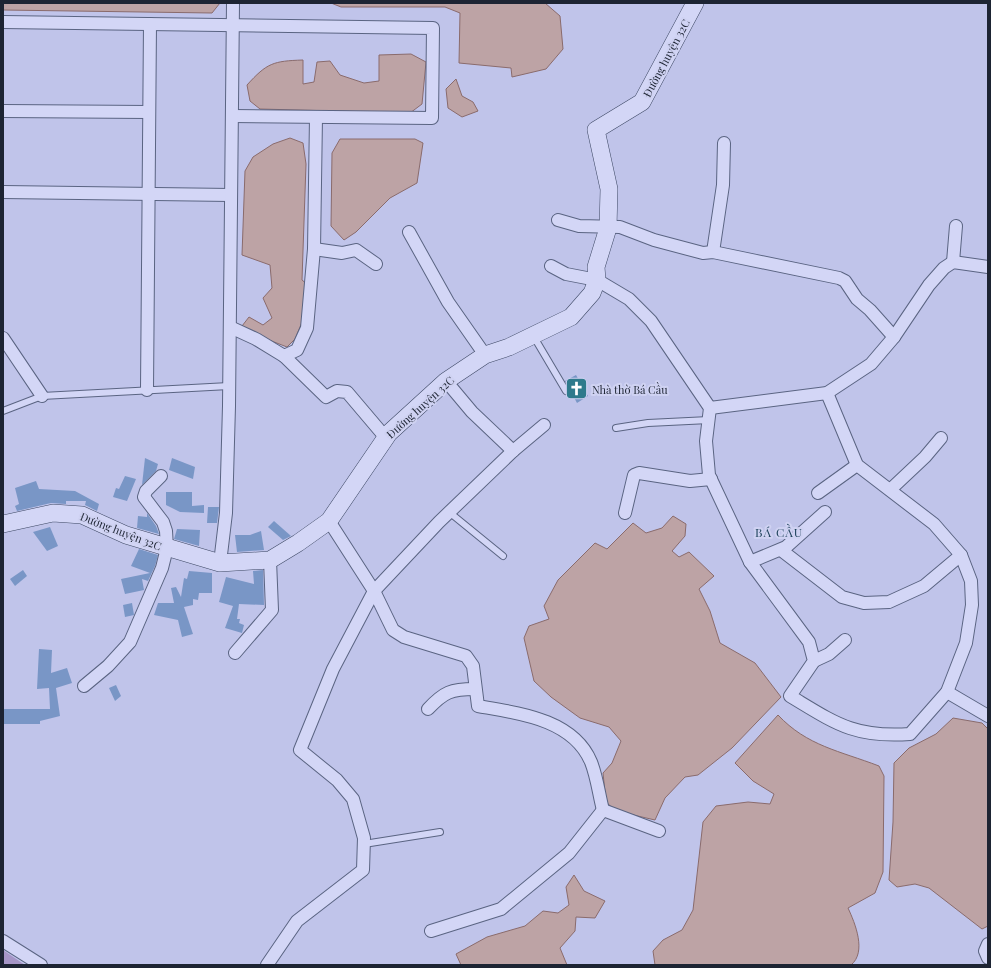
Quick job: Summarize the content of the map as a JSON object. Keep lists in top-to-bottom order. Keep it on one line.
{"streets":{"street":["Đường huyện 32C"]},"districts":["BÁ CẦU"],"places":{"church":["Nhà thờ Bá Cầu"]}}
